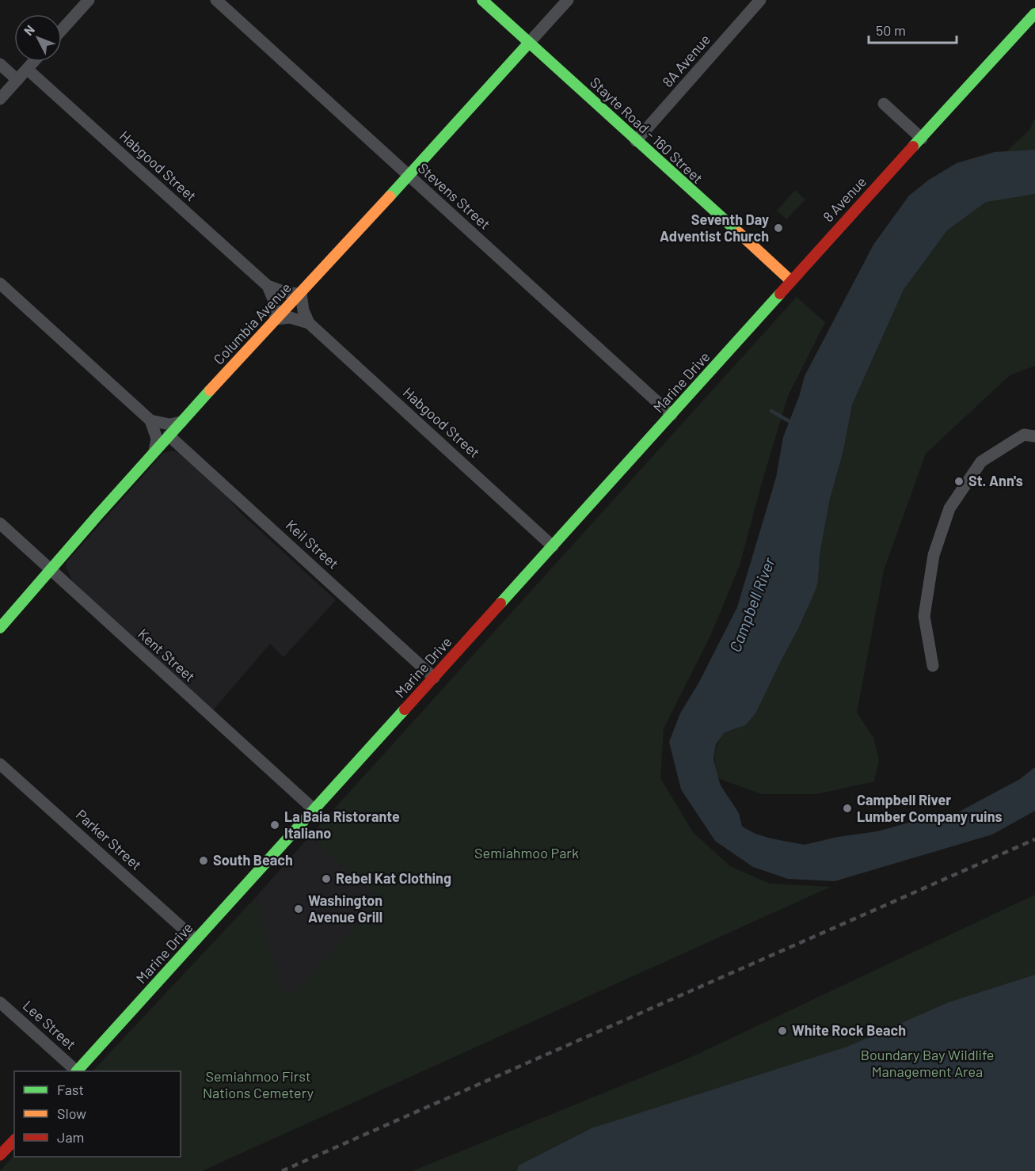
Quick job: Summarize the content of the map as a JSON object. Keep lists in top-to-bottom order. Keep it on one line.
{"streets":{"street":["8A Avenue","Stayte Road - 160 Street","Habgood Street","Stevens Street","8 Avenue","Columbia Avenue","Marine Drive","Keil Street","Kent Street","Parker Street","Lee Street"]},"crossings":[["8A Avenue","Stayte Road - 160 Street"],["Stayte Road - 160 Street","8 Avenue"],["Stayte Road - 160 Street","Columbia Avenue"],["Stayte Road - 160 Street","Marine Drive"],["Habgood Street","Columbia Avenue"],["Habgood Street","Marine Drive"],["Stevens Street","Columbia Avenue"],["Stevens Street","Marine Drive"],["8 Avenue","Marine Drive"],["Columbia Avenue","Keil Street"],["Columbia Avenue","Kent Street"],["Marine Drive","Keil Street"],["Marine Drive","Kent Street"],["Marine Drive","Parker Street"]],"water":["Campbell River"],"parks":["Semiahmoo Park","Boundary Bay Wildlife Management Area","Semiahmoo First Nations Cemetery"],"places":["Seventh Day Adventist Church","St. Ann's","Campbell River Lumber Company ruins","La Baia Ristorante Italiano","South Beach","Rebel Kat Clothing","Washington Avenue Grill","White Rock Beach"],"legend":["Fast","Slow","Jam"],"scale_bar":"50 m","north":"top left"}
